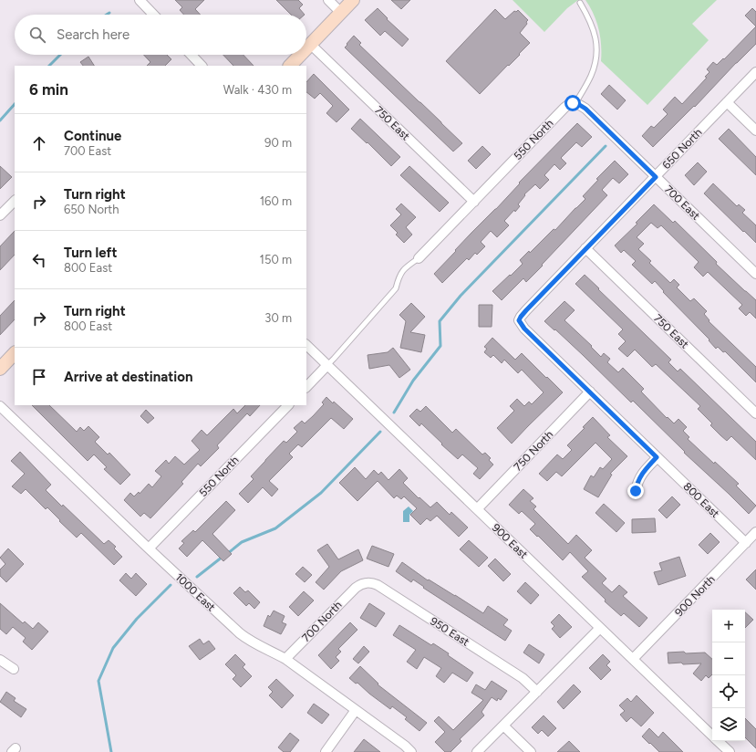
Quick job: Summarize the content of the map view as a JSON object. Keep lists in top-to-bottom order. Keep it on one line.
{"streets":{"street":["750 East","550 North","650 North","700 East","750 North","800 East","900 East","1000 East","900 North","700 North","950 East"]},"crossings":[["750 East","550 North"],["750 East","650 North"],["550 North","700 East"],["550 North","1000 East"],["650 North","700 East"],["650 North","800 East"],["750 North","800 East"],["750 North","900 East"],["800 East","900 North"],["900 East","900 North"],["1000 East","700 North"],["700 North","950 East"]],"page":{"search":"Search here","heading":["6 min","Walk · 430 m"],"list":[["Continue","700 East","90 m"],["Turn right","650 North","160 m"],["Turn left","800 East","150 m"],["Turn right","800 East","30 m"],"Arrive at destination"],"map_buttons":["+","−"]}}
